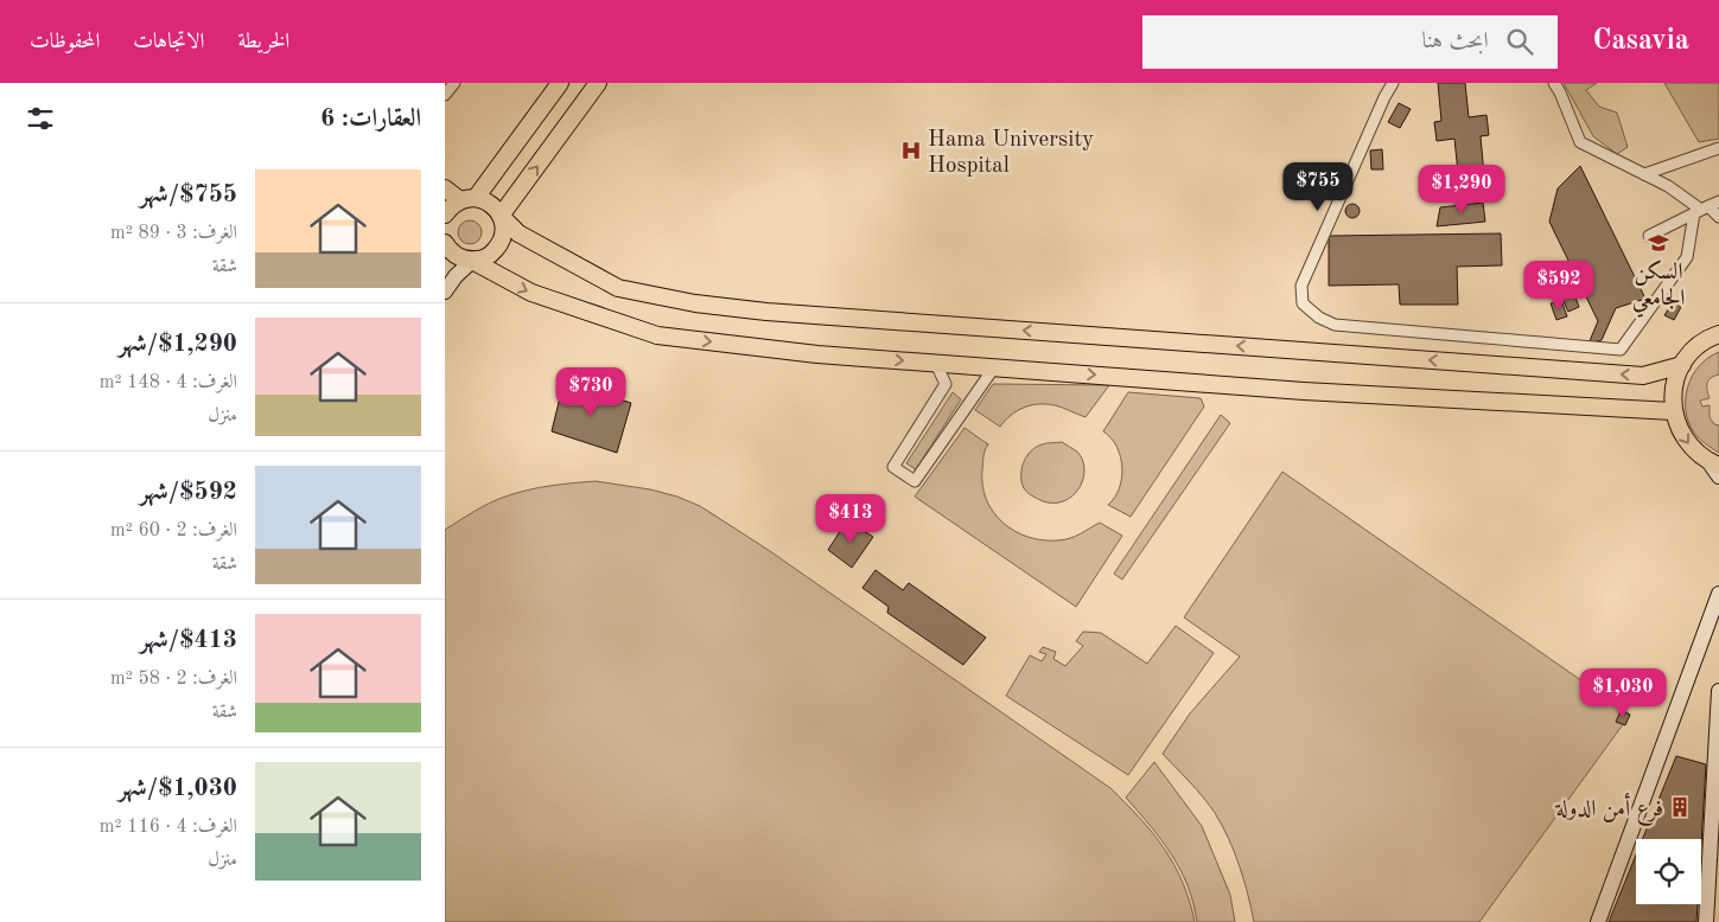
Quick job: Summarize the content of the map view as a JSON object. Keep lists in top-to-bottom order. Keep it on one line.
{"places":{"hospital":["Hama University Hospital"],"school or university":["السكن الجامعي"],"building":["فرع أمن الدولة"]},"page":{"header":"Casavia","search":"ابحث هنا","nav":["الخريطة","الاتجاهات","المحفوظات"],"heading":"العقارات: 6","list":[{"name":"$755/شهر","note":"الغرف: 3 · 89 m² · شقة"},{"name":"$1,290/شهر","note":"الغرف: 4 · 148 m² · منزل"},{"name":"$592/شهر","note":"الغرف: 2 · 60 m² · شقة"},{"name":"$413/شهر","note":"الغرف: 2 · 58 m² · شقة"},{"name":"$1,030/شهر","note":"الغرف: 4 · 116 m² · منزل"}],"price":["$755","$1,290","$592","$730","$413","$1,030"]}}
